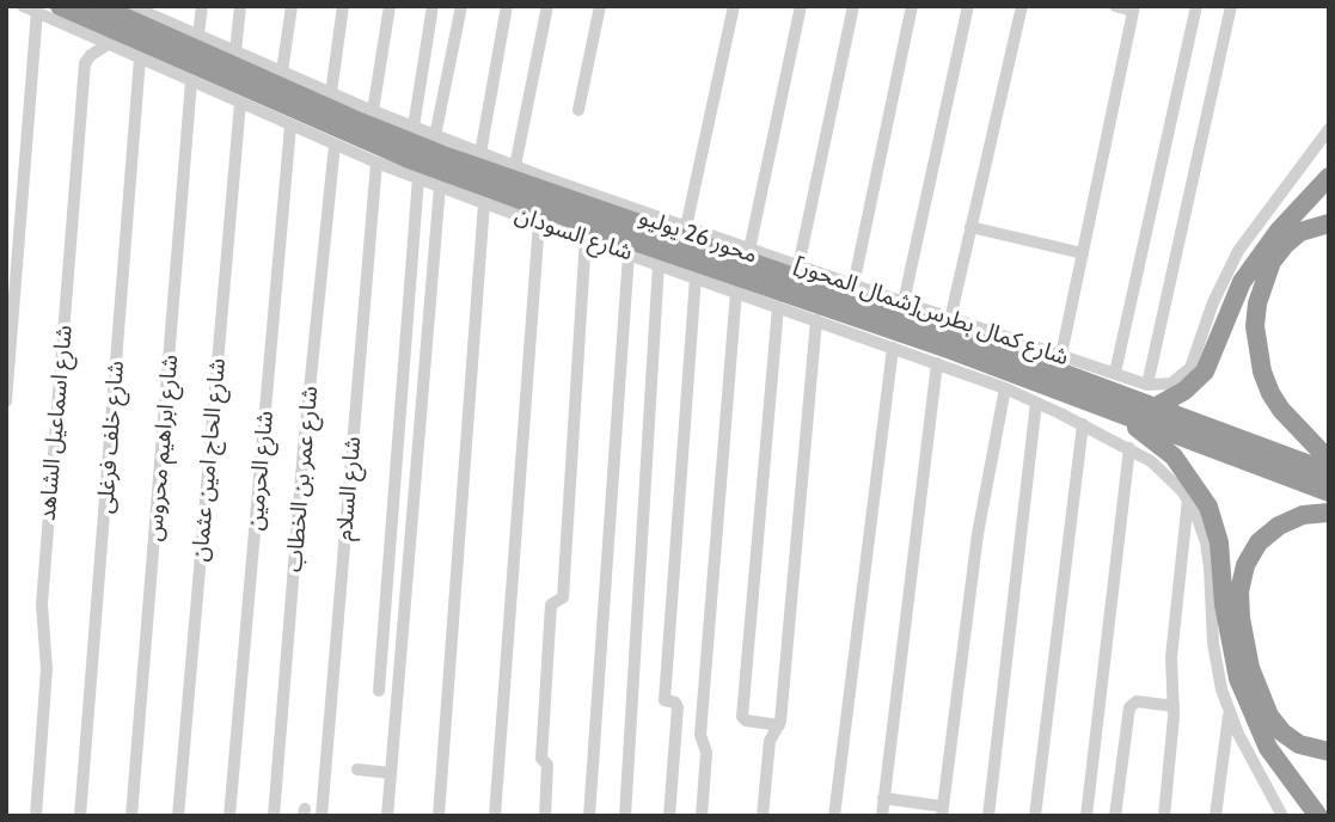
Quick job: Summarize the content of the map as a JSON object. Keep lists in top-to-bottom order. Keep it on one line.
{"streets":{"highway":["محور 26 يوليو"],"street":["شارع السودان","شارع كمال بطرس[شمال المحور]","شارع اسماعيل الشاهد","شارع خلف فرغلى","شارع ابراهيم محروس","شارع الحاج امين عثمان","شارع الحرمين","شارع عمر بن الخطاب","شارع السلام"]},"crossings":[["شارع السودان","شارع اسماعيل الشاهد"],["شارع السودان","شارع خلف فرغلى"],["شارع السودان","شارع ابراهيم محروس"],["شارع السودان","شارع الحاج امين عثمان"],["شارع السودان","شارع الحرمين"],["شارع السودان","شارع عمر بن الخطاب"],["شارع السودان","شارع السلام"]]}
